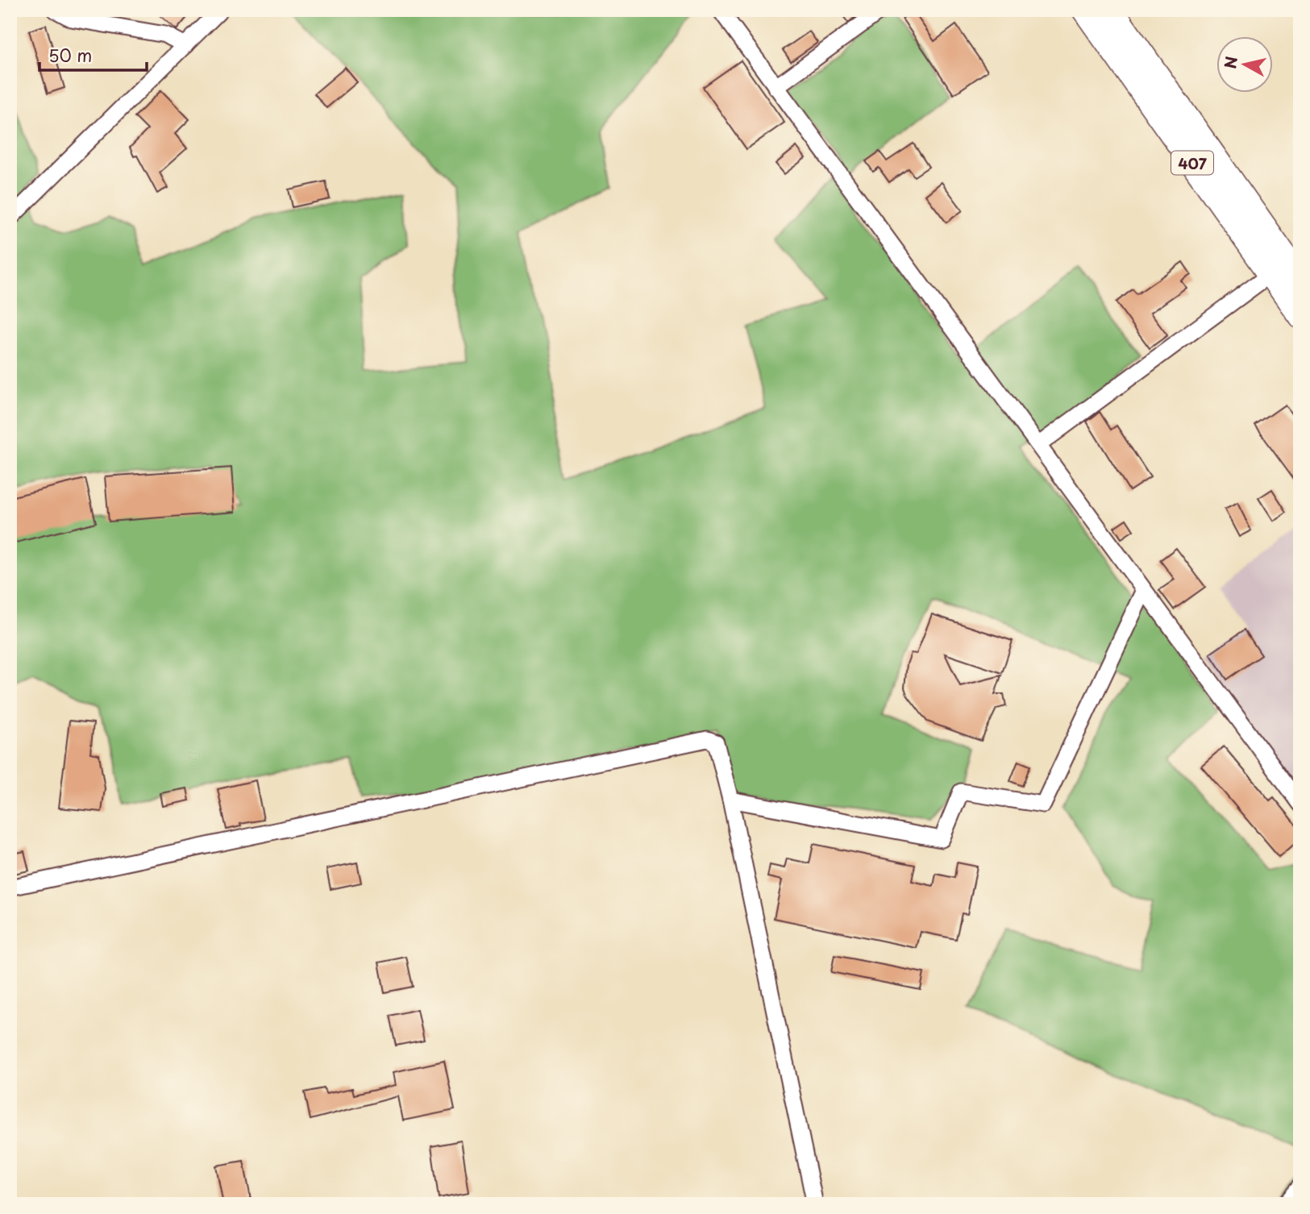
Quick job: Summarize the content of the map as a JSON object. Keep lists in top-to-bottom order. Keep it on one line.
{"streets":{"highway":["407"]},"scale_bar":"50 m","north":"left"}
